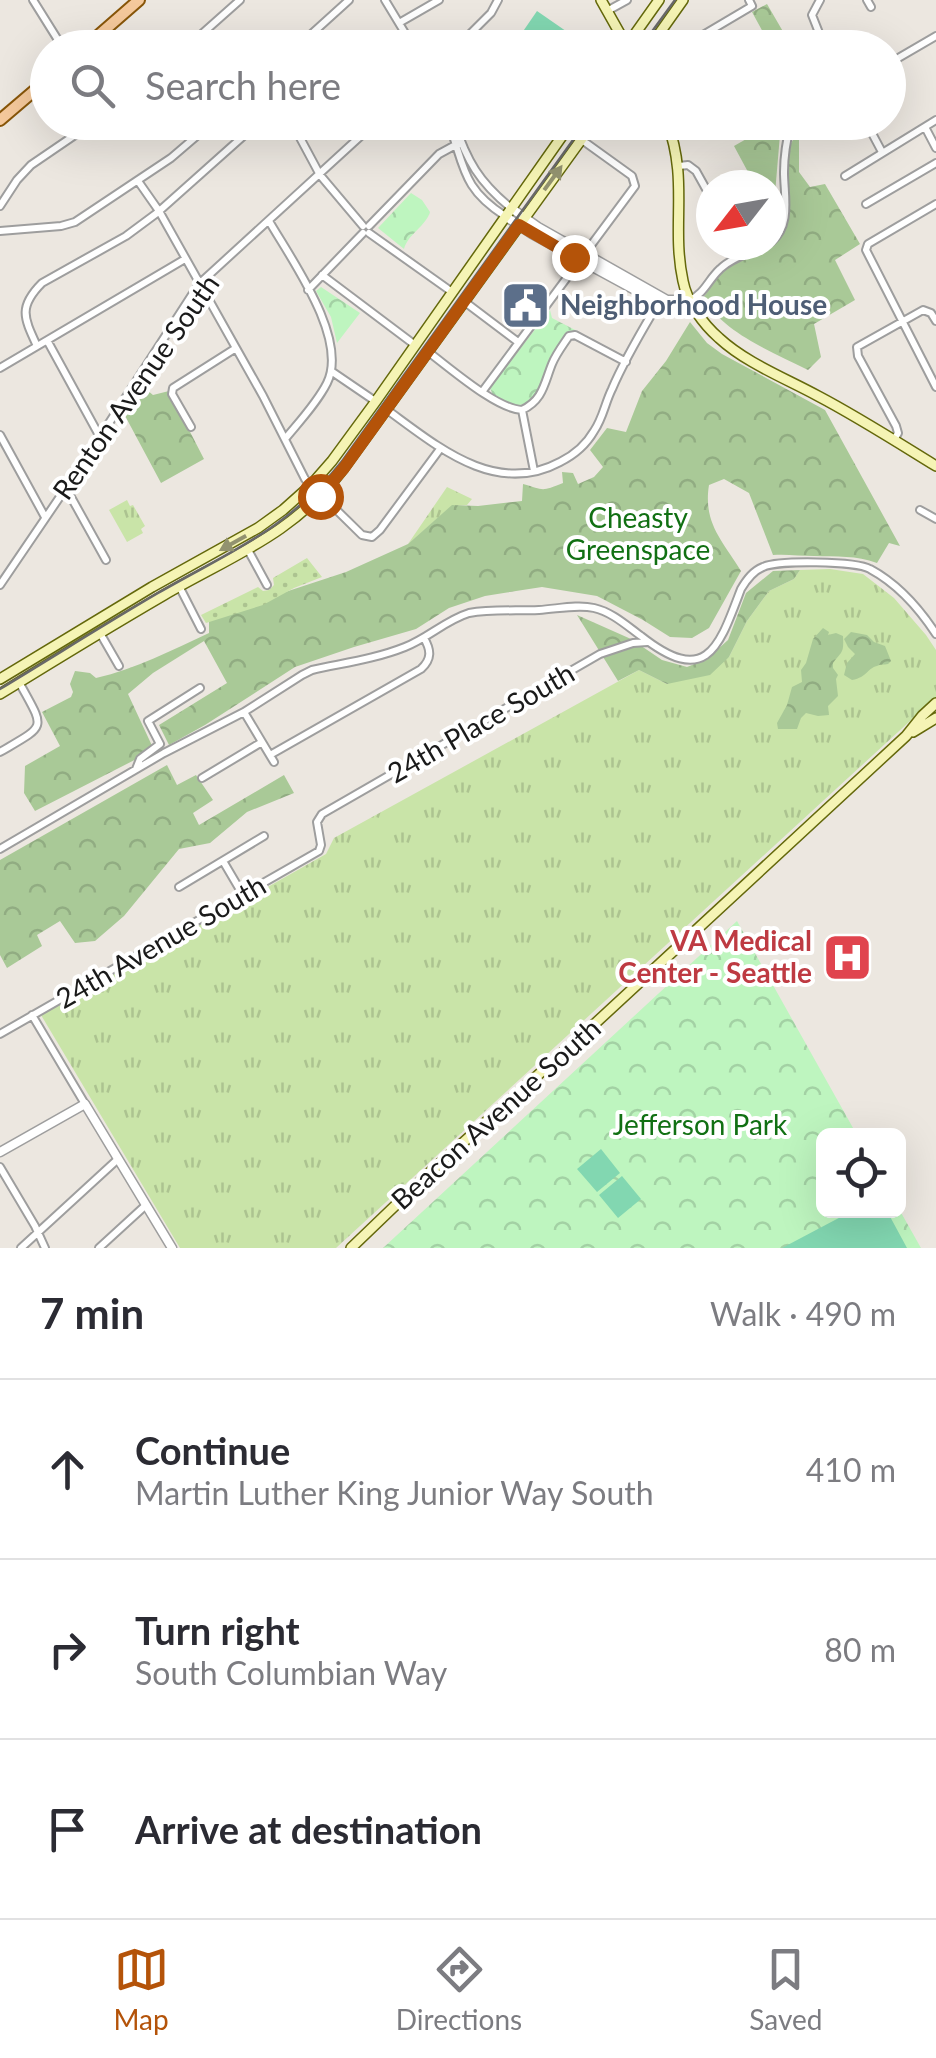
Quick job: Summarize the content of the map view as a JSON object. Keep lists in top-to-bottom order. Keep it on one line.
{"streets":{"main road":["Beacon Avenue South"],"street":["Renton Avenue South","24th Place South","24th Avenue South"]},"crossings":[["24th Place South","24th Avenue South"]],"parks":["Cheasty Greenspace","Jefferson Park"],"places":{"public building":["Neighborhood House"],"hospital":["VA Medical Center - Seattle"]},"north":"bottom left","page":{"search":"Search here","heading":["7 min","Walk · 490 m"],"list":[["Continue","Martin Luther King Junior Way South","410 m"],["Turn right","South Columbian Way","80 m"],"Arrive at destination"],"nav":["Map","Directions","Saved"]}}
